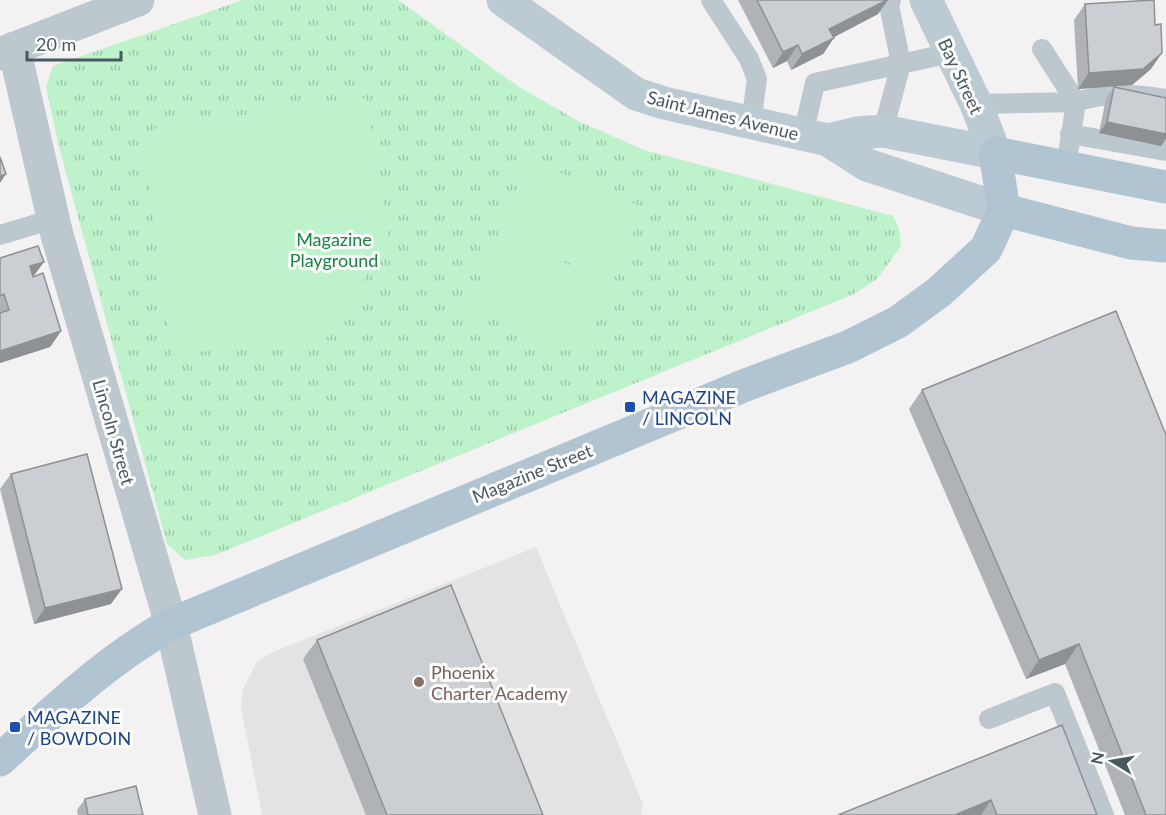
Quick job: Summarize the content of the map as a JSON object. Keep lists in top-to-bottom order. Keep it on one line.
{"streets":{"main road":["Bay Street","Saint James Avenue","Magazine Street"],"street":["Lincoln Street"]},"crossings":[["Bay Street","Saint James Avenue"],["Saint James Avenue","Magazine Street"],["Lincoln Street","Magazine Street"]],"parks":["Magazine Playground"],"places":{"transit":["MAGAZINE / LINCOLN","MAGAZINE / BOWDOIN"],"other":["Phoenix Charter Academy"]},"scale_bar":"20 m","north":"left"}
